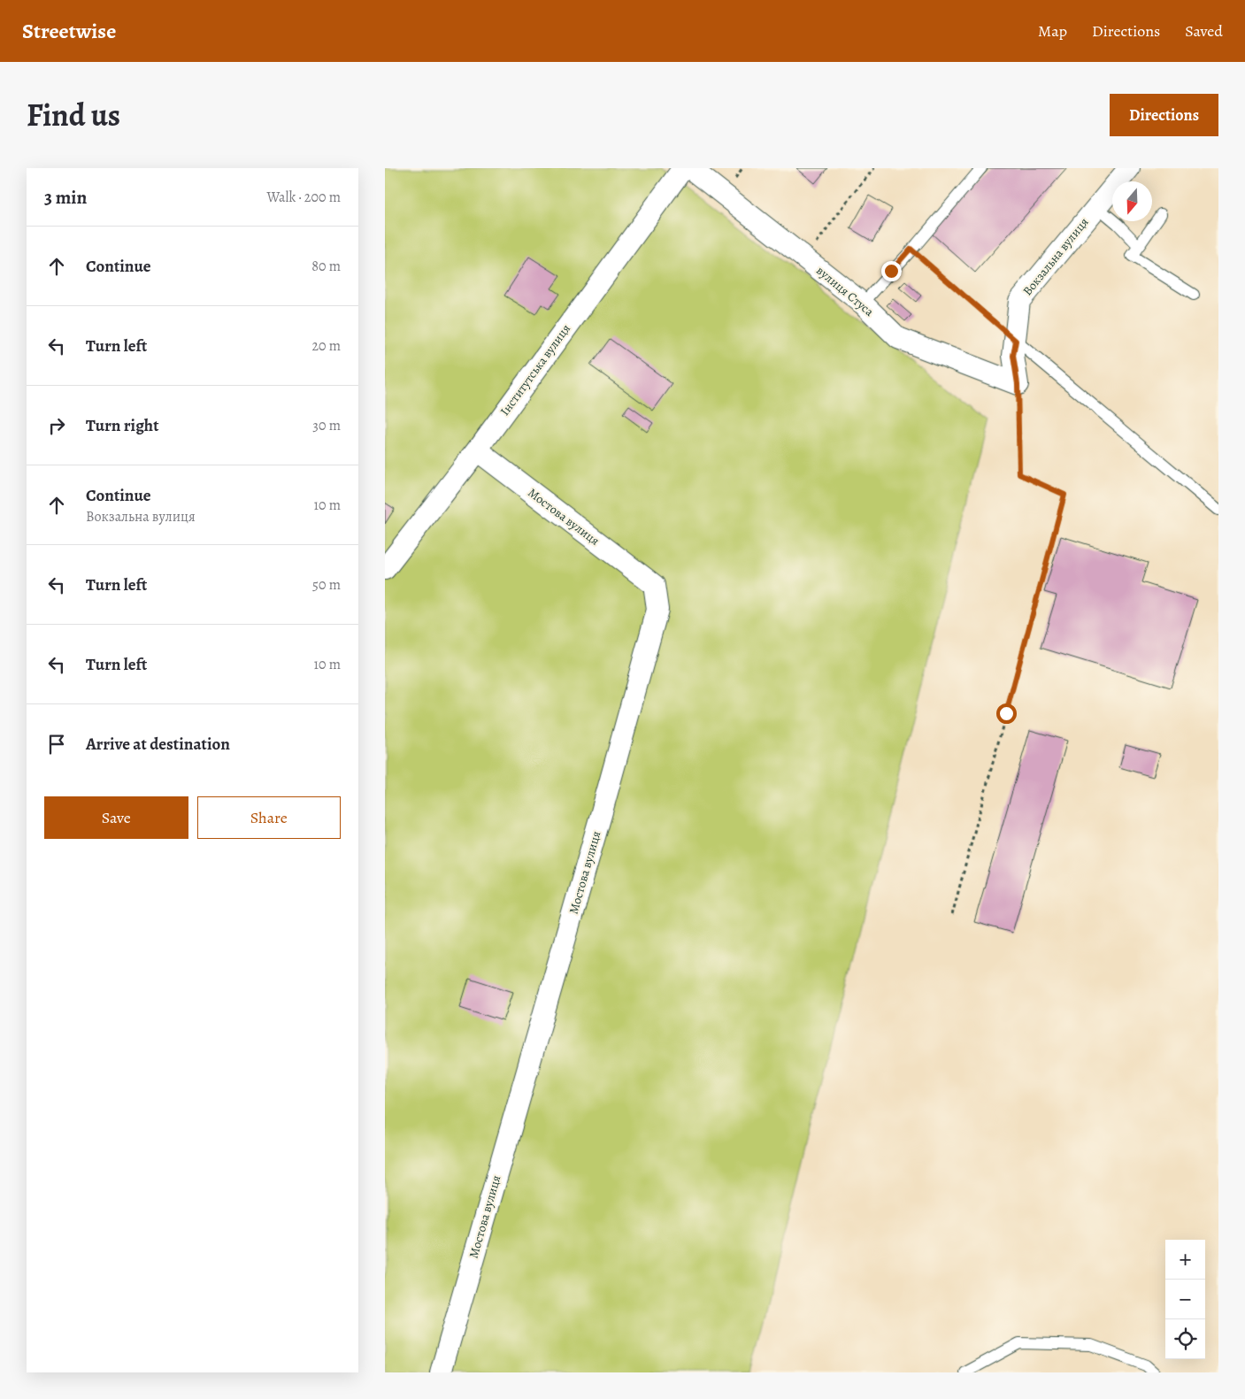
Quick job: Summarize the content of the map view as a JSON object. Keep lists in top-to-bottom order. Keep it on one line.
{"streets":{"street":["Вокзальна вулиця","вулиця Стуса","Інститутська вулиця","Мостова вулиця"]},"crossings":[["Вокзальна вулиця","вулиця Стуса"],["Інститутська вулиця","Мостова вулиця"]],"north":"bottom","page":{"header":"Streetwise","nav":["Map","Directions","Saved"],"title":"Find us","buttons":["Directions",["Save","Share"]],"heading":["3 min","Walk · 200 m"],"list":[["Continue","80 m"],["Turn left","20 m"],["Turn right","30 m"],["Continue","Вокзальна вулиця","10 m"],["Turn left","50 m"],["Turn left","10 m"],"Arrive at destination"],"map_buttons":["+","−"]}}
